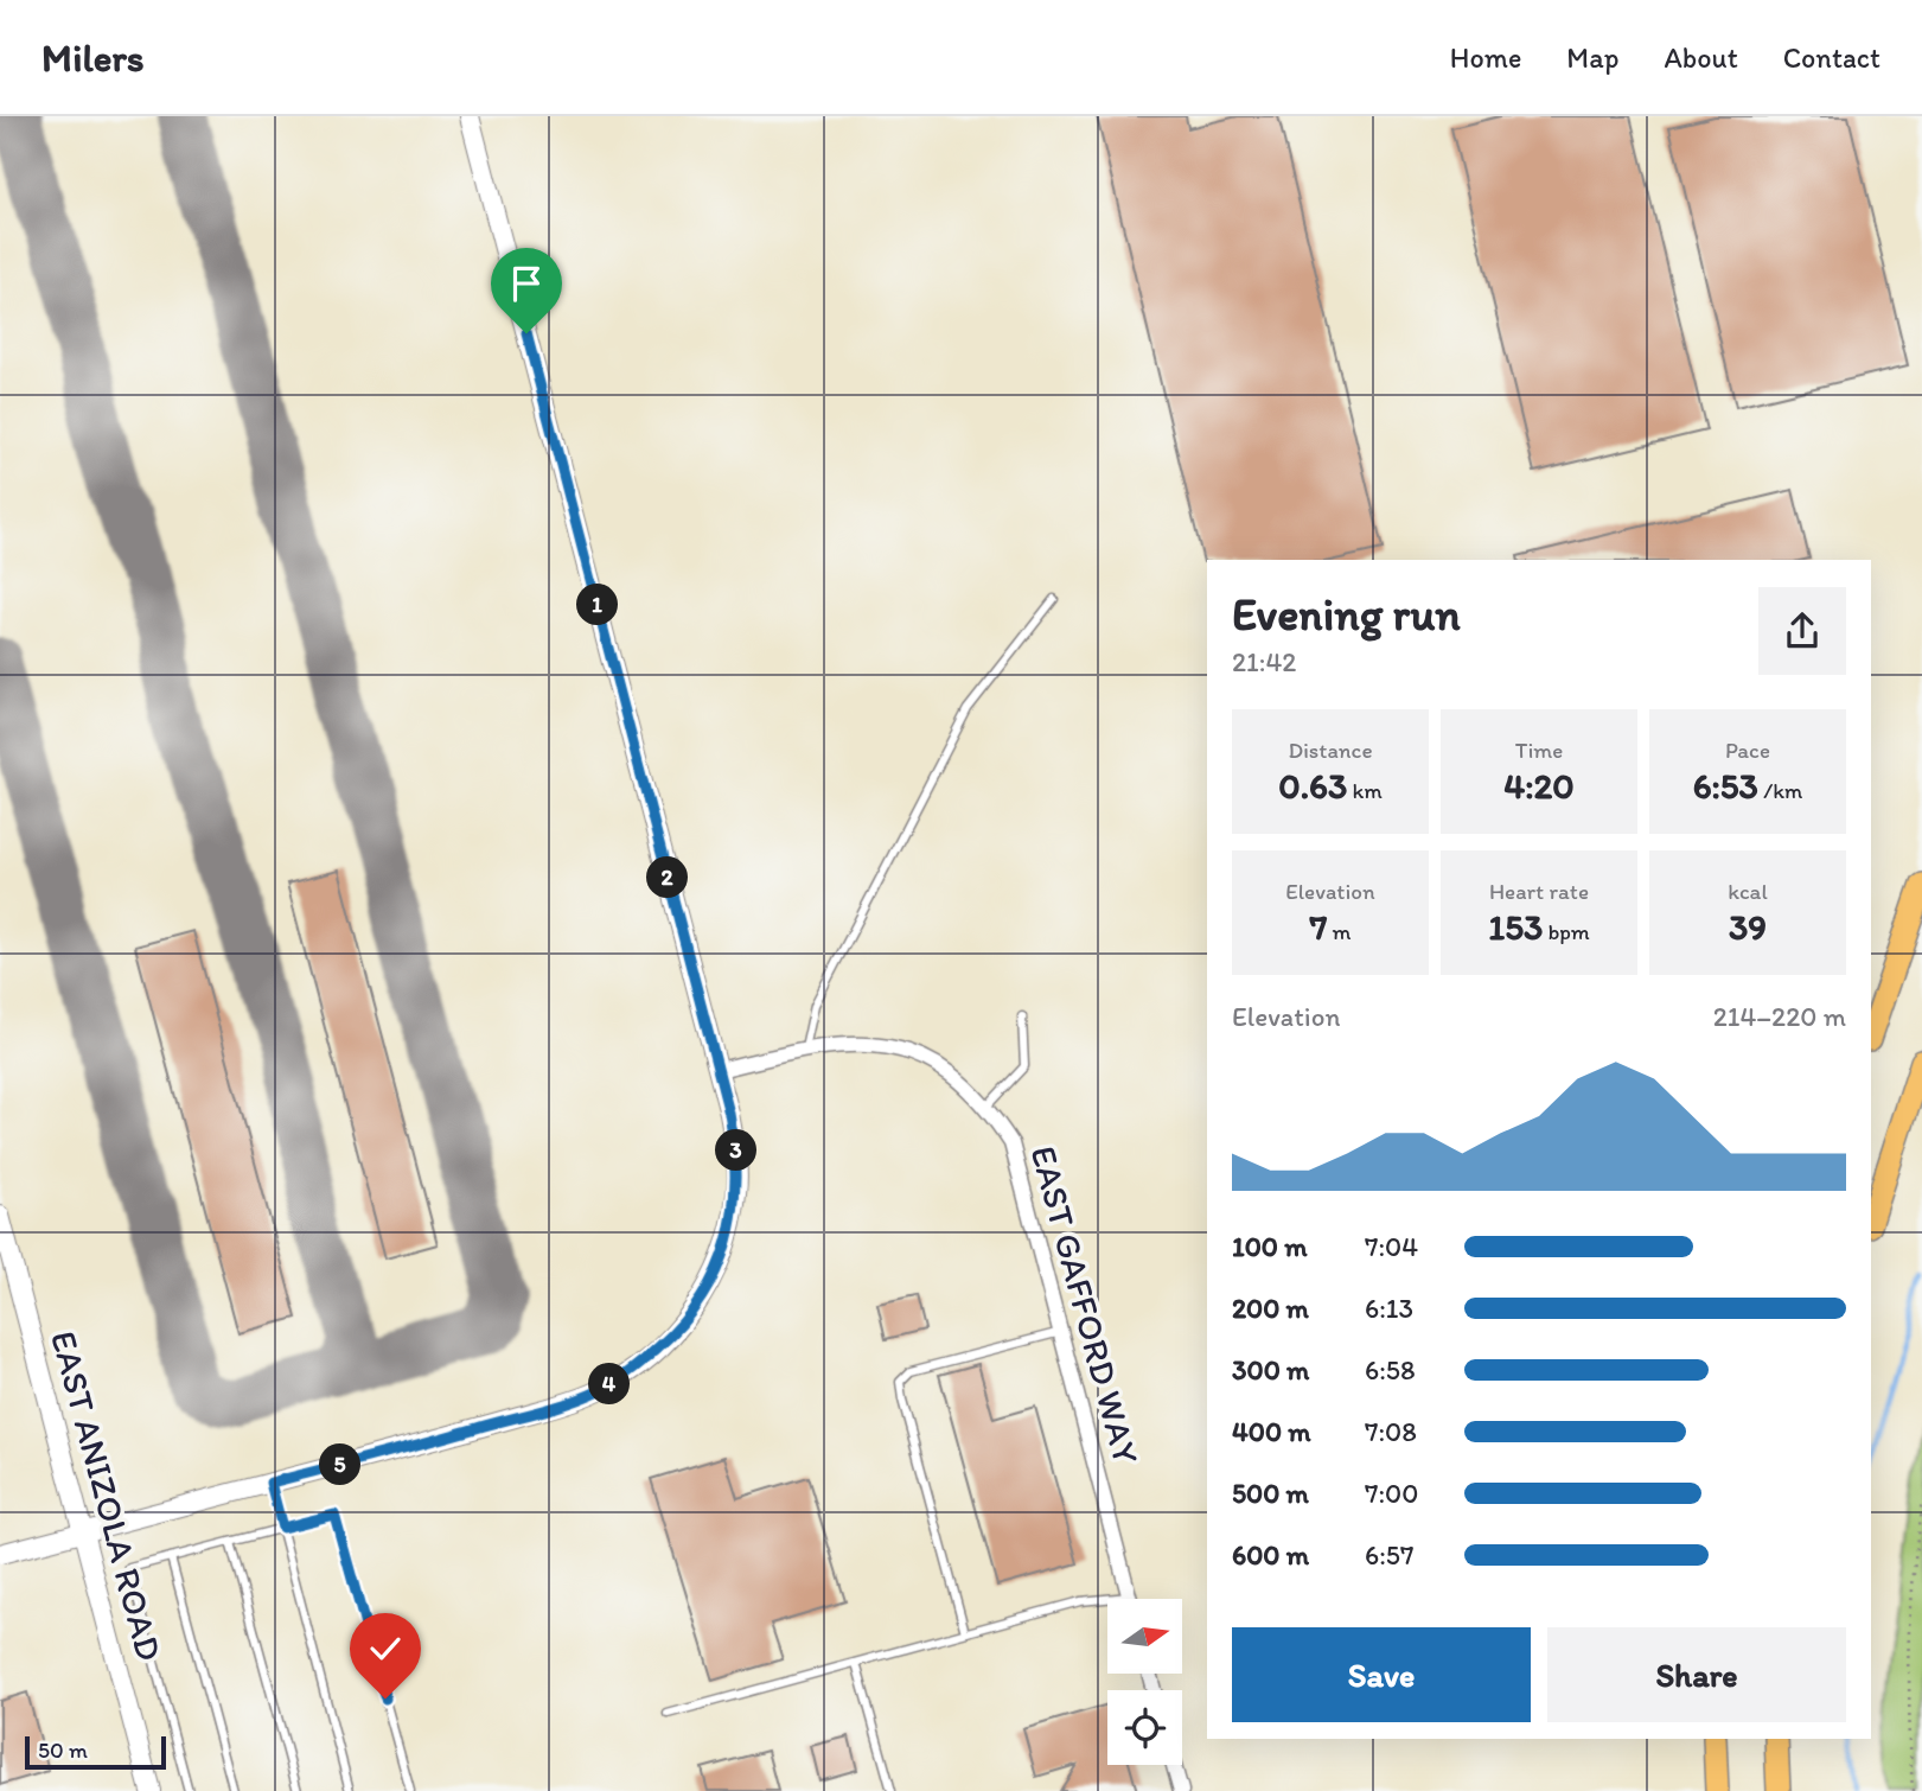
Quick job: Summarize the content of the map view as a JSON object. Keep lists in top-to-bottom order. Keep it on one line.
{"streets":{"street":["EAST GAFFORD WAY","EAST ANIZOLA ROAD"]},"scale_bar":"50 m","north":"right","page":{"header":"Milers","nav":["Home","Map","About","Contact"],"heading":["Evening run","21:42"],"pins":["1","2","3","4","5"],"stats":[["Distance","0.63 km"],["Time","4:20"],["Pace","6:53 /km"],["Elevation","7 m"],["Heart rate","153 bpm"],["kcal","39"]],"chart":["Elevation","214–220 m"],"list":[{"name":"100 m","note":"7:04"},{"name":"200 m","note":"6:13"},{"name":"300 m","note":"6:58"},{"name":"400 m","note":"7:08"},{"name":"500 m","note":"7:00"},{"name":"600 m","note":"6:57"}],"buttons":["Save","Share"],"scale":"50 m"}}
